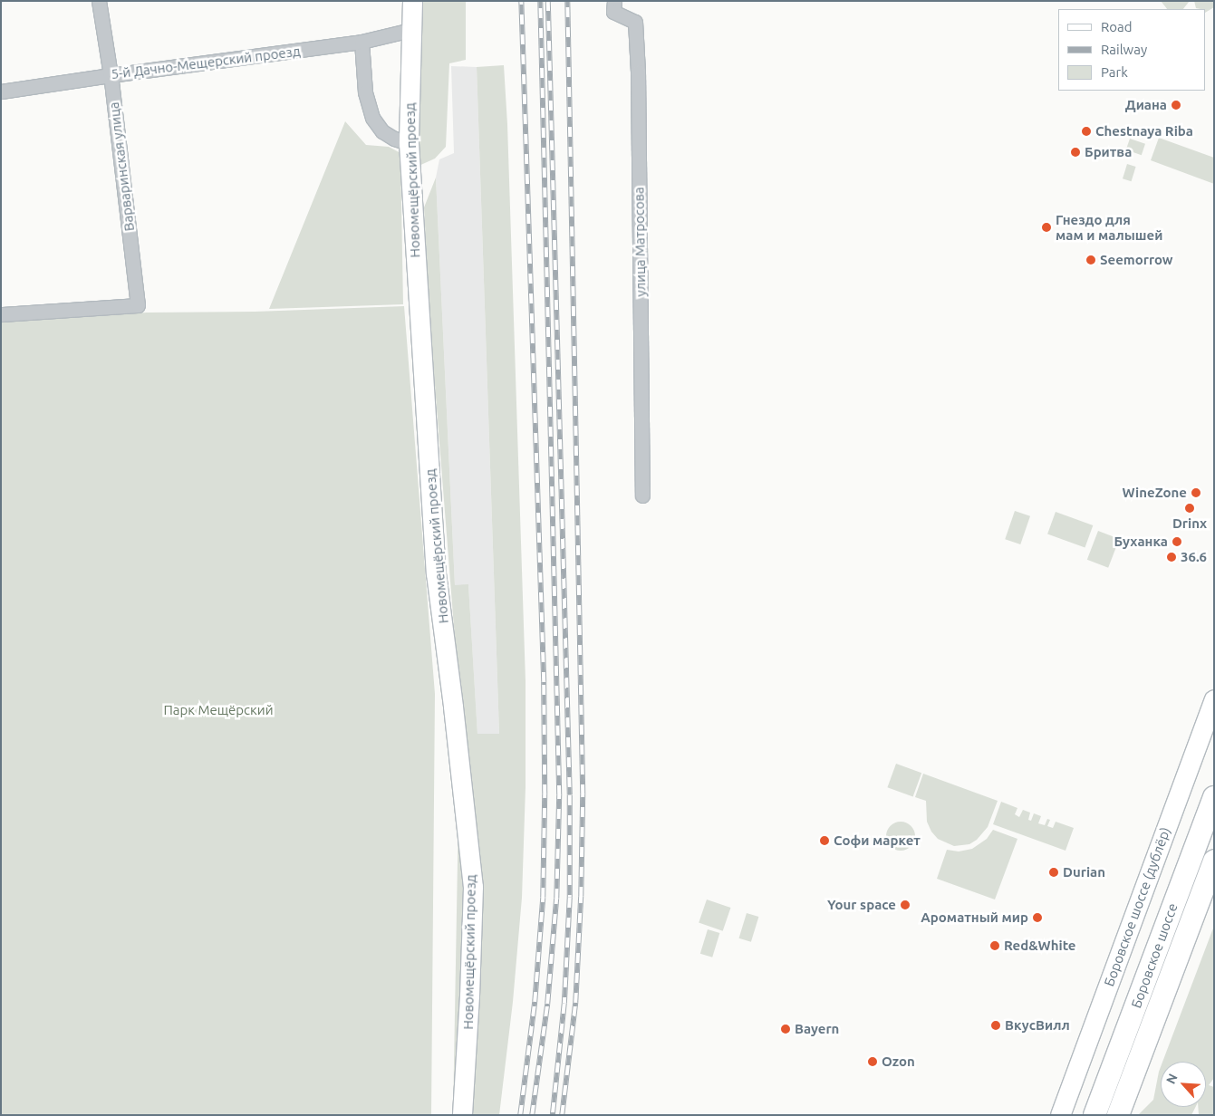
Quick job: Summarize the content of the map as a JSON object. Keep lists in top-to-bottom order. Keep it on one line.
{"streets":{"main road":["Боровское шоссе"],"street":["5-й Дачно-Мещерский проезд","Варваринская улица","Новомещёрский проезд","улица Матросова","Боровское шоссе (дублёр)"]},"crossings":[["5-й Дачно-Мещерский проезд","Варваринская улица"],["5-й Дачно-Мещерский проезд","Новомещёрский проезд"]],"parks":["Парк Мещёрский"],"places":["Диана","Chestnaya Riba","Бритва","Гнездо для мам и малышей","Seemorrow","WineZone","Drinx","Буханка","36.6","Софи маркет","Durian","Your space","Ароматный мир","Red&White","ВкусВилл","Bayern","Ozon"],"legend":["Road","Railway","Park"],"north":"top left"}
